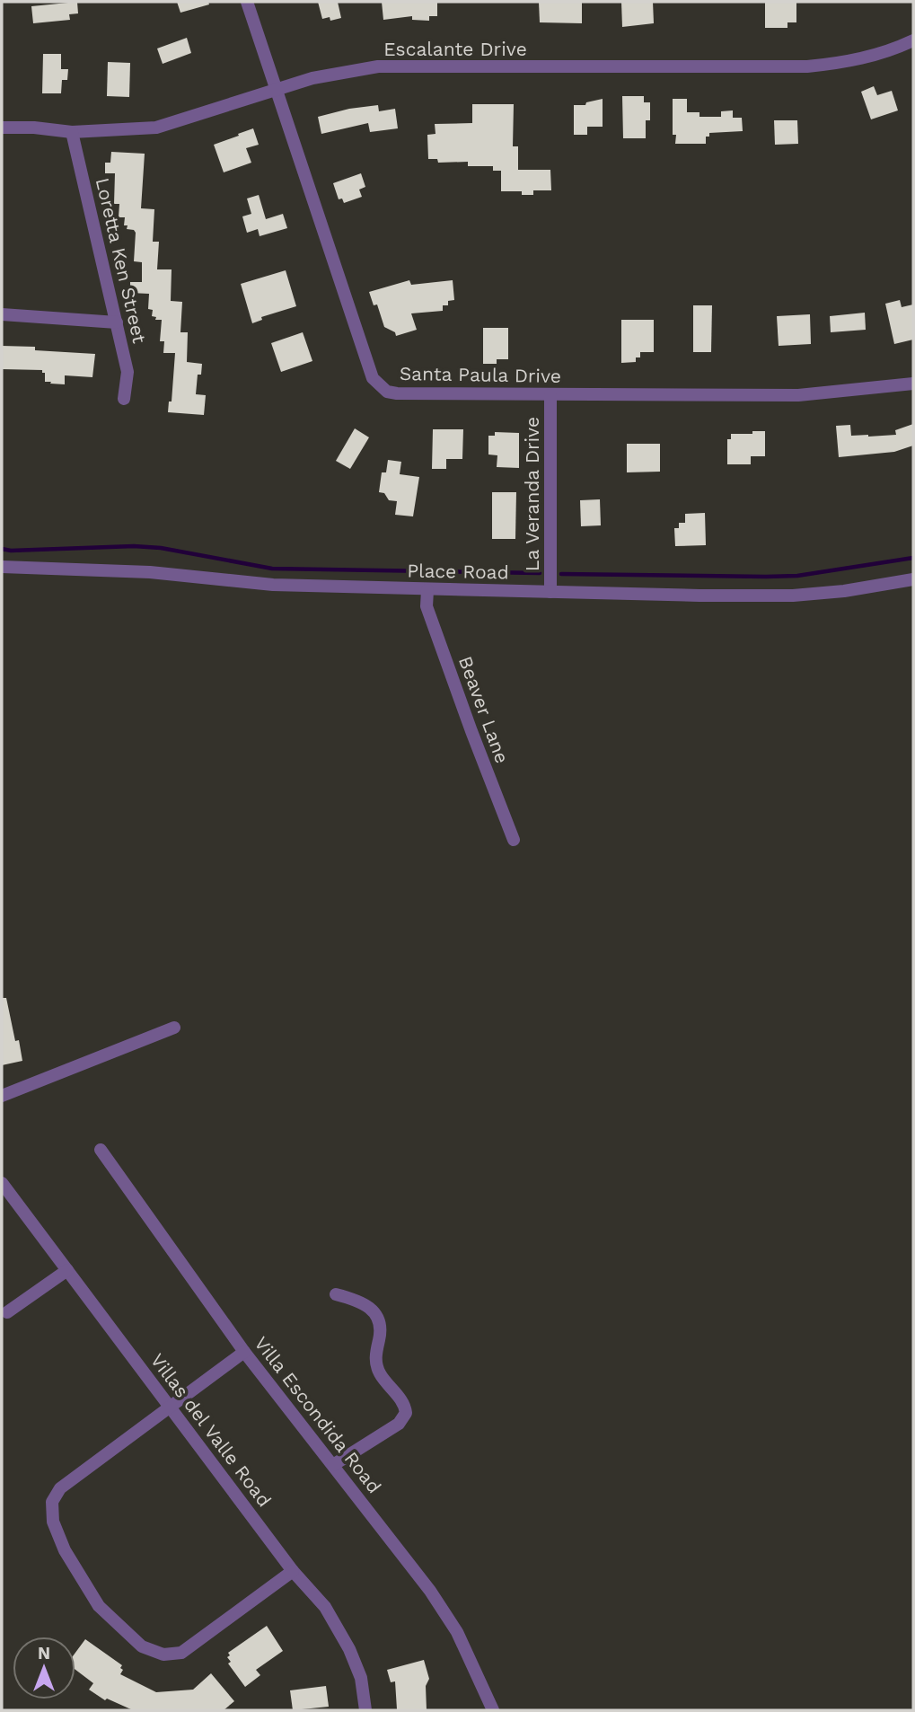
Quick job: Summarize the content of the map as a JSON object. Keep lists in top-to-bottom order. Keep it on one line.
{"streets":{"street":["Escalante Drive","Loretta Ken Street","Santa Paula Drive","La Veranda Drive","Place Road","Beaver Lane","Villa Escondida Road","Villas del Valle Road"]},"crossings":[["Escalante Drive","Loretta Ken Street"],["Escalante Drive","Santa Paula Drive"],["Santa Paula Drive","La Veranda Drive"],["La Veranda Drive","Place Road"],["Place Road","Beaver Lane"]],"north":"top"}
